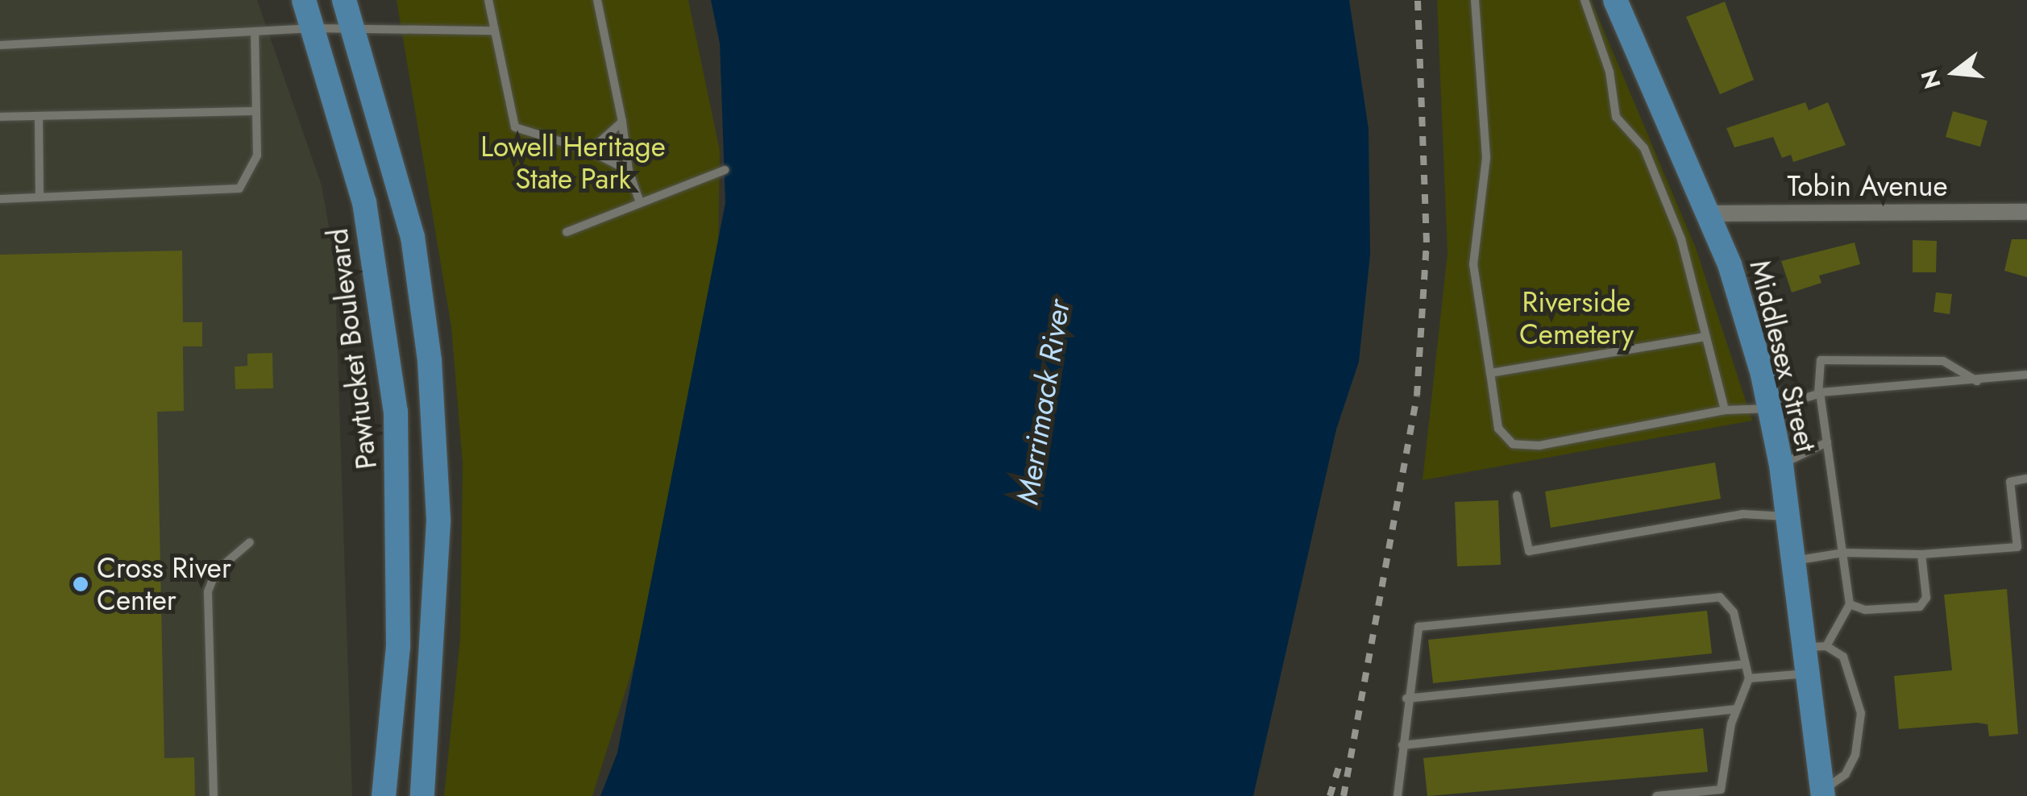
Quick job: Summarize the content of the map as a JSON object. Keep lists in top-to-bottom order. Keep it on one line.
{"streets":{"main road":["Pawtucket Boulevard","Middlesex Street"],"street":["Tobin Avenue"]},"crossings":[["Tobin Avenue","Middlesex Street"]],"water":["Merrimack River"],"parks":["Lowell Heritage State Park","Riverside Cemetery"],"places":["Cross River Center"],"north":"left"}
